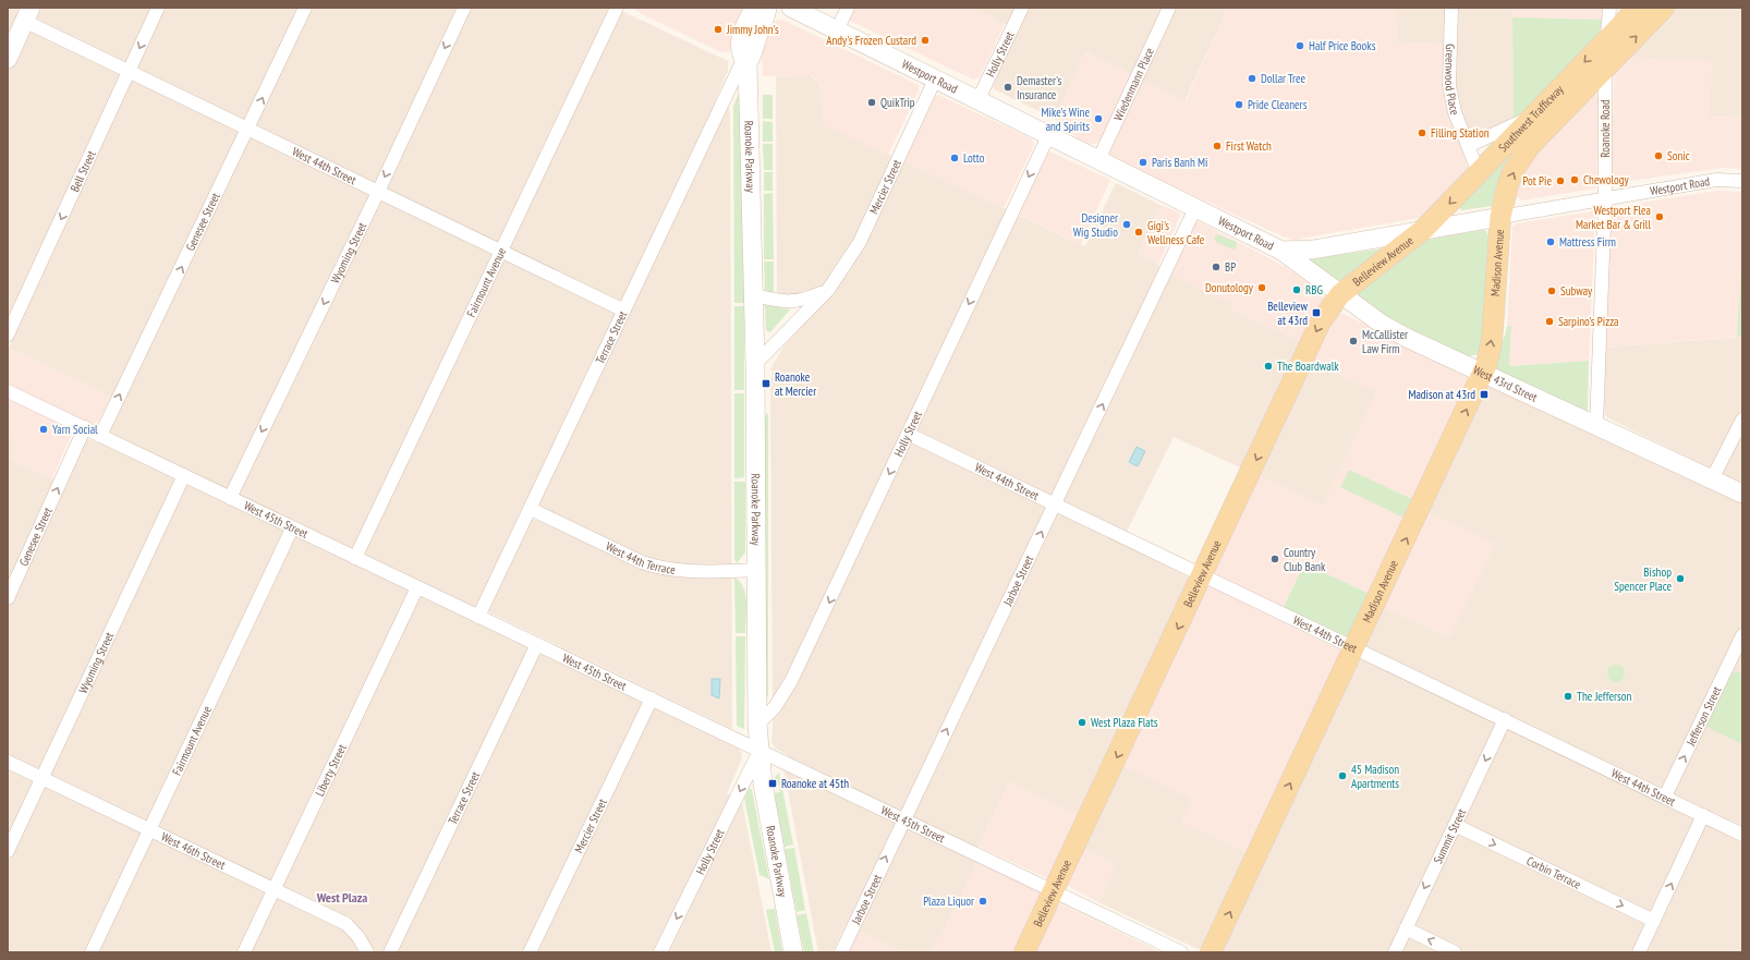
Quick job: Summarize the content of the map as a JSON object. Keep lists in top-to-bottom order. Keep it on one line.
{"streets":{"main road":["Southwest Trafficway","Belleview Avenue","Madison Avenue"],"street":["Holly Street","Westport Road","Greenwood Place","Wiedenmann Place","Roanoke Road","Roanoke Parkway","West 44th Street","Bell Street","Mercier Street","Genesee Street","Wyoming Street","Fairmount Avenue","Terrace Street","West 43rd Street","West 45th Street","West 44th Terrace","Jarboe Street","Jefferson Street","Liberty Street","Summit Street","West 46th Street","Corbin Terrace"]},"crossings":[["Holly Street","Westport Road"],["Holly Street","Roanoke Parkway"],["Holly Street","West 44th Street"],["Holly Street","West 45th Street"],["Westport Road","Wiedenmann Place"],["Westport Road","Southwest Trafficway"],["Westport Road","Roanoke Road"],["Westport Road","Mercier Street"],["Westport Road","Belleview Avenue"],["Westport Road","Madison Avenue"],["Westport Road","West 43rd Street"],["Westport Road","Jarboe Street"],["Greenwood Place","Southwest Trafficway"],["Southwest Trafficway","Roanoke Road"],["Southwest Trafficway","Belleview Avenue"],["Southwest Trafficway","Madison Avenue"],["Roanoke Road","West 43rd Street"],["Roanoke Parkway","Mercier Street"],["Roanoke Parkway","Terrace Street"],["Roanoke Parkway","West 45th Street"],["Roanoke Parkway","West 44th Terrace"],["West 44th Street","Bell Street"],["West 44th Street","Genesee Street"],["West 44th Street","Wyoming Street"],["West 44th Street","Belleview Avenue"],["West 44th Street","Madison Avenue"],["West 44th Street","Fairmount Avenue"],["West 44th Street","Terrace Street"],["West 44th Street","Jarboe Street"],["West 44th Street","Jefferson Street"],["West 44th Street","Summit Street"],["Mercier Street","West 45th Street"],["Genesee Street","West 45th Street"],["Wyoming Street","West 45th Street"],["Wyoming Street","West 46th Street"],["Belleview Avenue","West 43rd Street"],["Belleview Avenue","West 45th Street"],["Madison Avenue","West 43rd Street"],["Fairmount Avenue","West 45th Street"],["Fairmount Avenue","West 46th Street"],["Terrace Street","West 45th Street"],["Terrace Street","West 44th Terrace"],["West 45th Street","Jarboe Street"],["West 45th Street","Liberty Street"],["Liberty Street","West 46th Street"],["Summit Street","Corbin Terrace"]],"one_way":["Holly Street","Bell Street","Genesee Street","Wyoming Street","Belleview Avenue","Madison Avenue","Jarboe Street","Jefferson Street","Summit Street","Corbin Terrace"],"districts":["West Plaza"],"places":{"other":["Jimmy John's","Andy's Frozen Custard","Half Price Books","Dollar Tree","Demaster's Insurance","QuikTrip","Pride Cleaners","Mike's Wine and Spirits","Filling Station","First Watch","Sonic","Lotto","Paris Banh Mi","Chewology","Pot Pie","Westport Flea Market Bar & Grill","Designer Wig Studio","Gigi's Wellness Cafe","Mattress Firm","BP","Donutology","RBG","Subway","Sarpino's Pizza","McCallister Law Firm","The Boardwalk","Yarn Social","Country Club Bank","Bishop Spencer Place","The Jefferson","West Plaza Flats","45 Madison Apartments","Plaza Liquor"],"transit":["Belleview at 43rd","Roanoke at Mercier","Madison at 43rd","Roanoke at 45th"]}}
